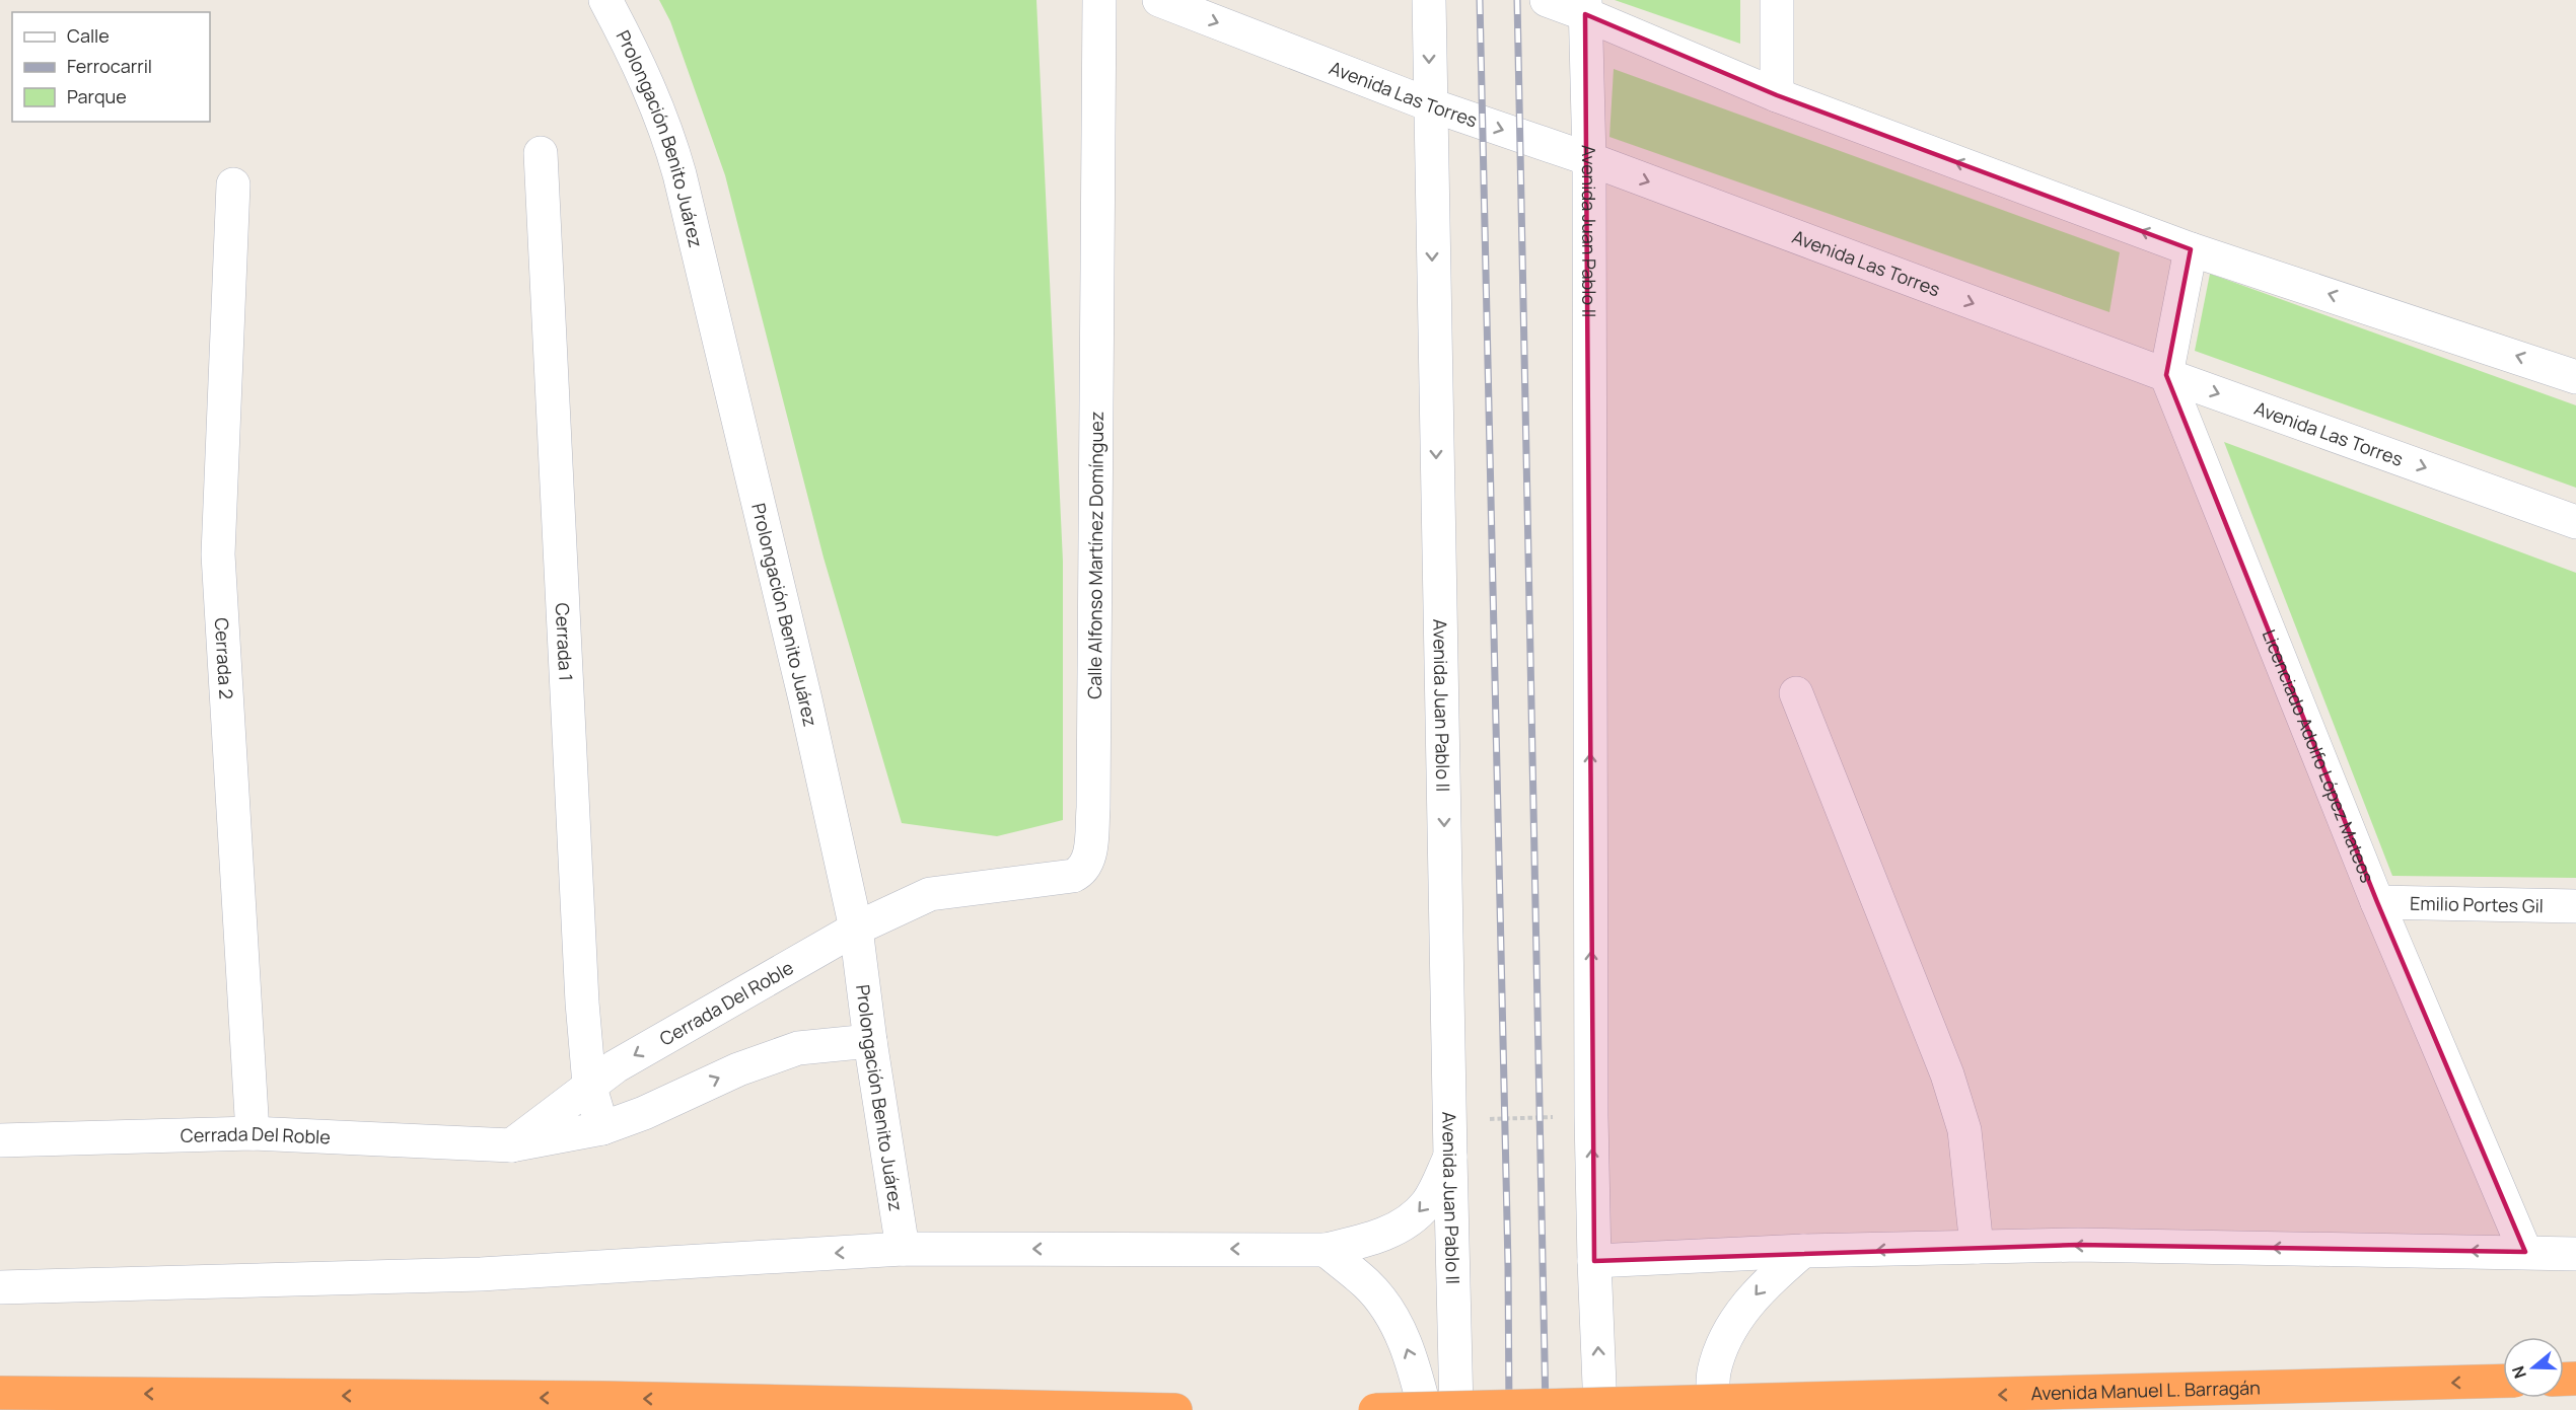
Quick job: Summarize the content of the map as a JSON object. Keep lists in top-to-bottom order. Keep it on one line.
{"streets":{"highway":["Avenida Manuel L. Barragán"],"street":["Avenida Las Torres","Prolongación Benito Juárez","Avenida Juan Pablo II","Calle Alfonso Martínez Domínguez","Cerrada 1","Cerrada 2","Licenciado Adolfo López Mateos","Emilio Portes Gil","Cerrada Del Roble"]},"crossings":[["Avenida Las Torres","Avenida Juan Pablo II"],["Avenida Las Torres","Licenciado Adolfo López Mateos"],["Prolongación Benito Juárez","Calle Alfonso Martínez Domínguez"],["Prolongación Benito Juárez","Cerrada Del Roble"],["Calle Alfonso Martínez Domínguez","Cerrada Del Roble"],["Cerrada 1","Cerrada Del Roble"],["Cerrada 2","Cerrada Del Roble"],["Licenciado Adolfo López Mateos","Emilio Portes Gil"]],"one_way":["Avenida Manuel L. Barragán"],"legend":["Calle","Ferrocarril","Parque"],"north":"left"}
